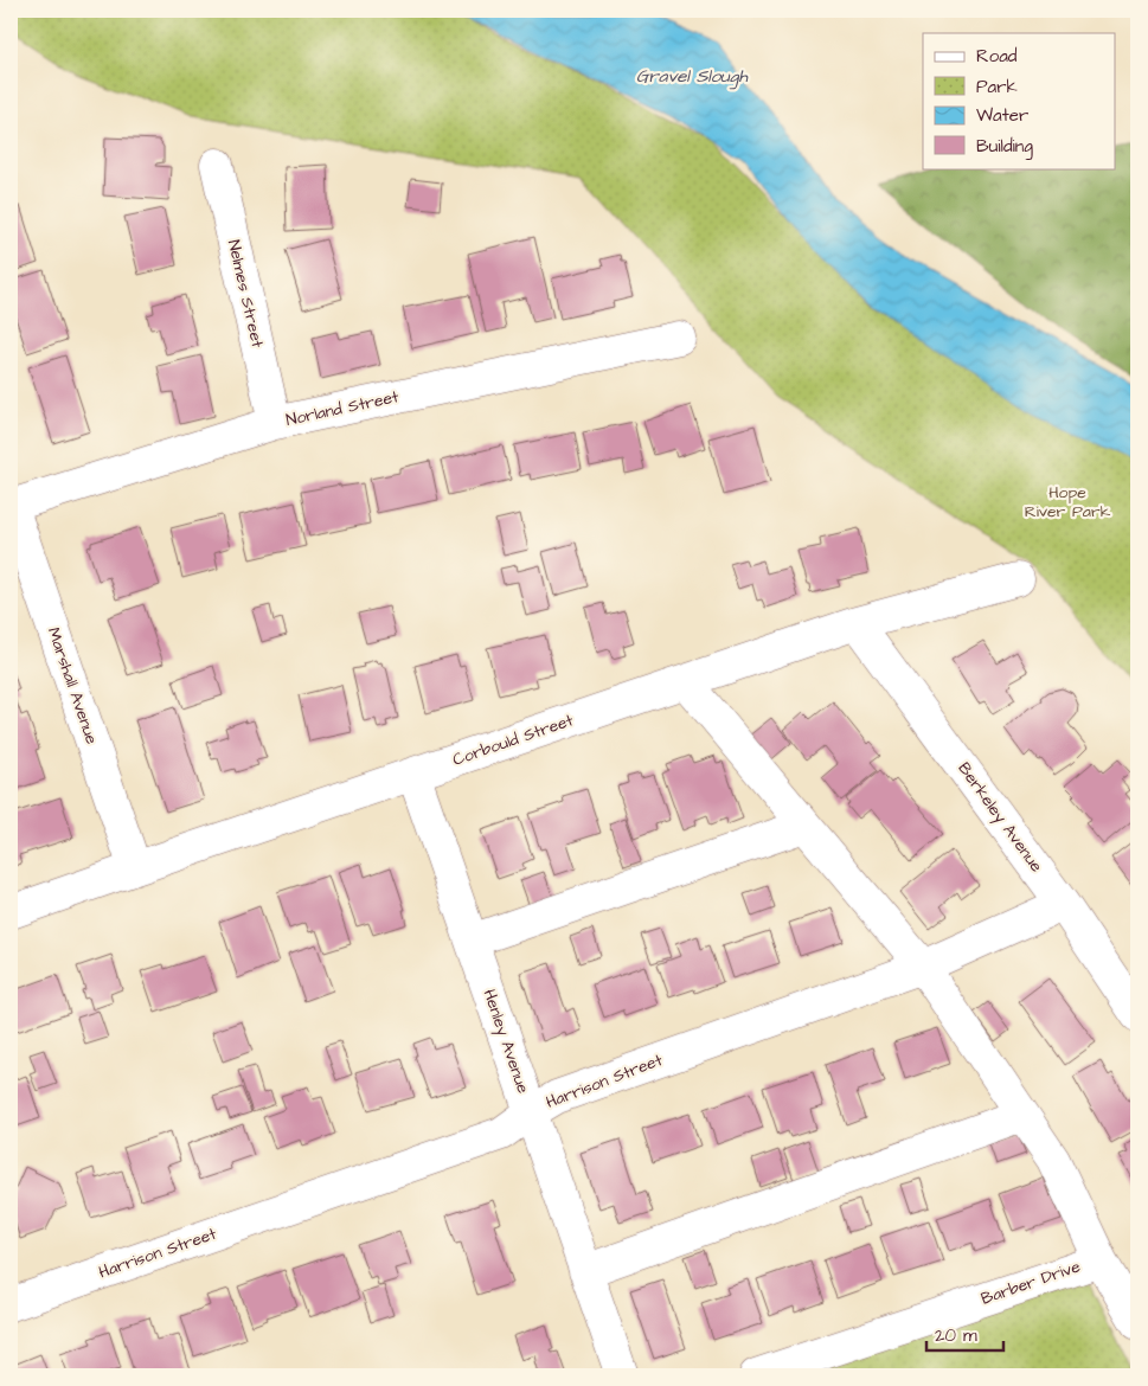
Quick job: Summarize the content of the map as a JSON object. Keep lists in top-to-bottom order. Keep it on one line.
{"streets":{"street":["Nelmes Street","Norland Street","Marshall Avenue","Corbould Street","Berkeley Avenue","Henley Avenue","Harrison Street","Barber Drive"]},"crossings":[["Nelmes Street","Norland Street"],["Norland Street","Marshall Avenue"],["Marshall Avenue","Corbould Street"],["Corbould Street","Berkeley Avenue"],["Corbould Street","Henley Avenue"],["Berkeley Avenue","Harrison Street"],["Henley Avenue","Harrison Street"]],"water":["Gravel Slough"],"parks":["Hope River Park"],"legend":["Road","Park","Water","Building"],"scale_bar":"20 m"}
